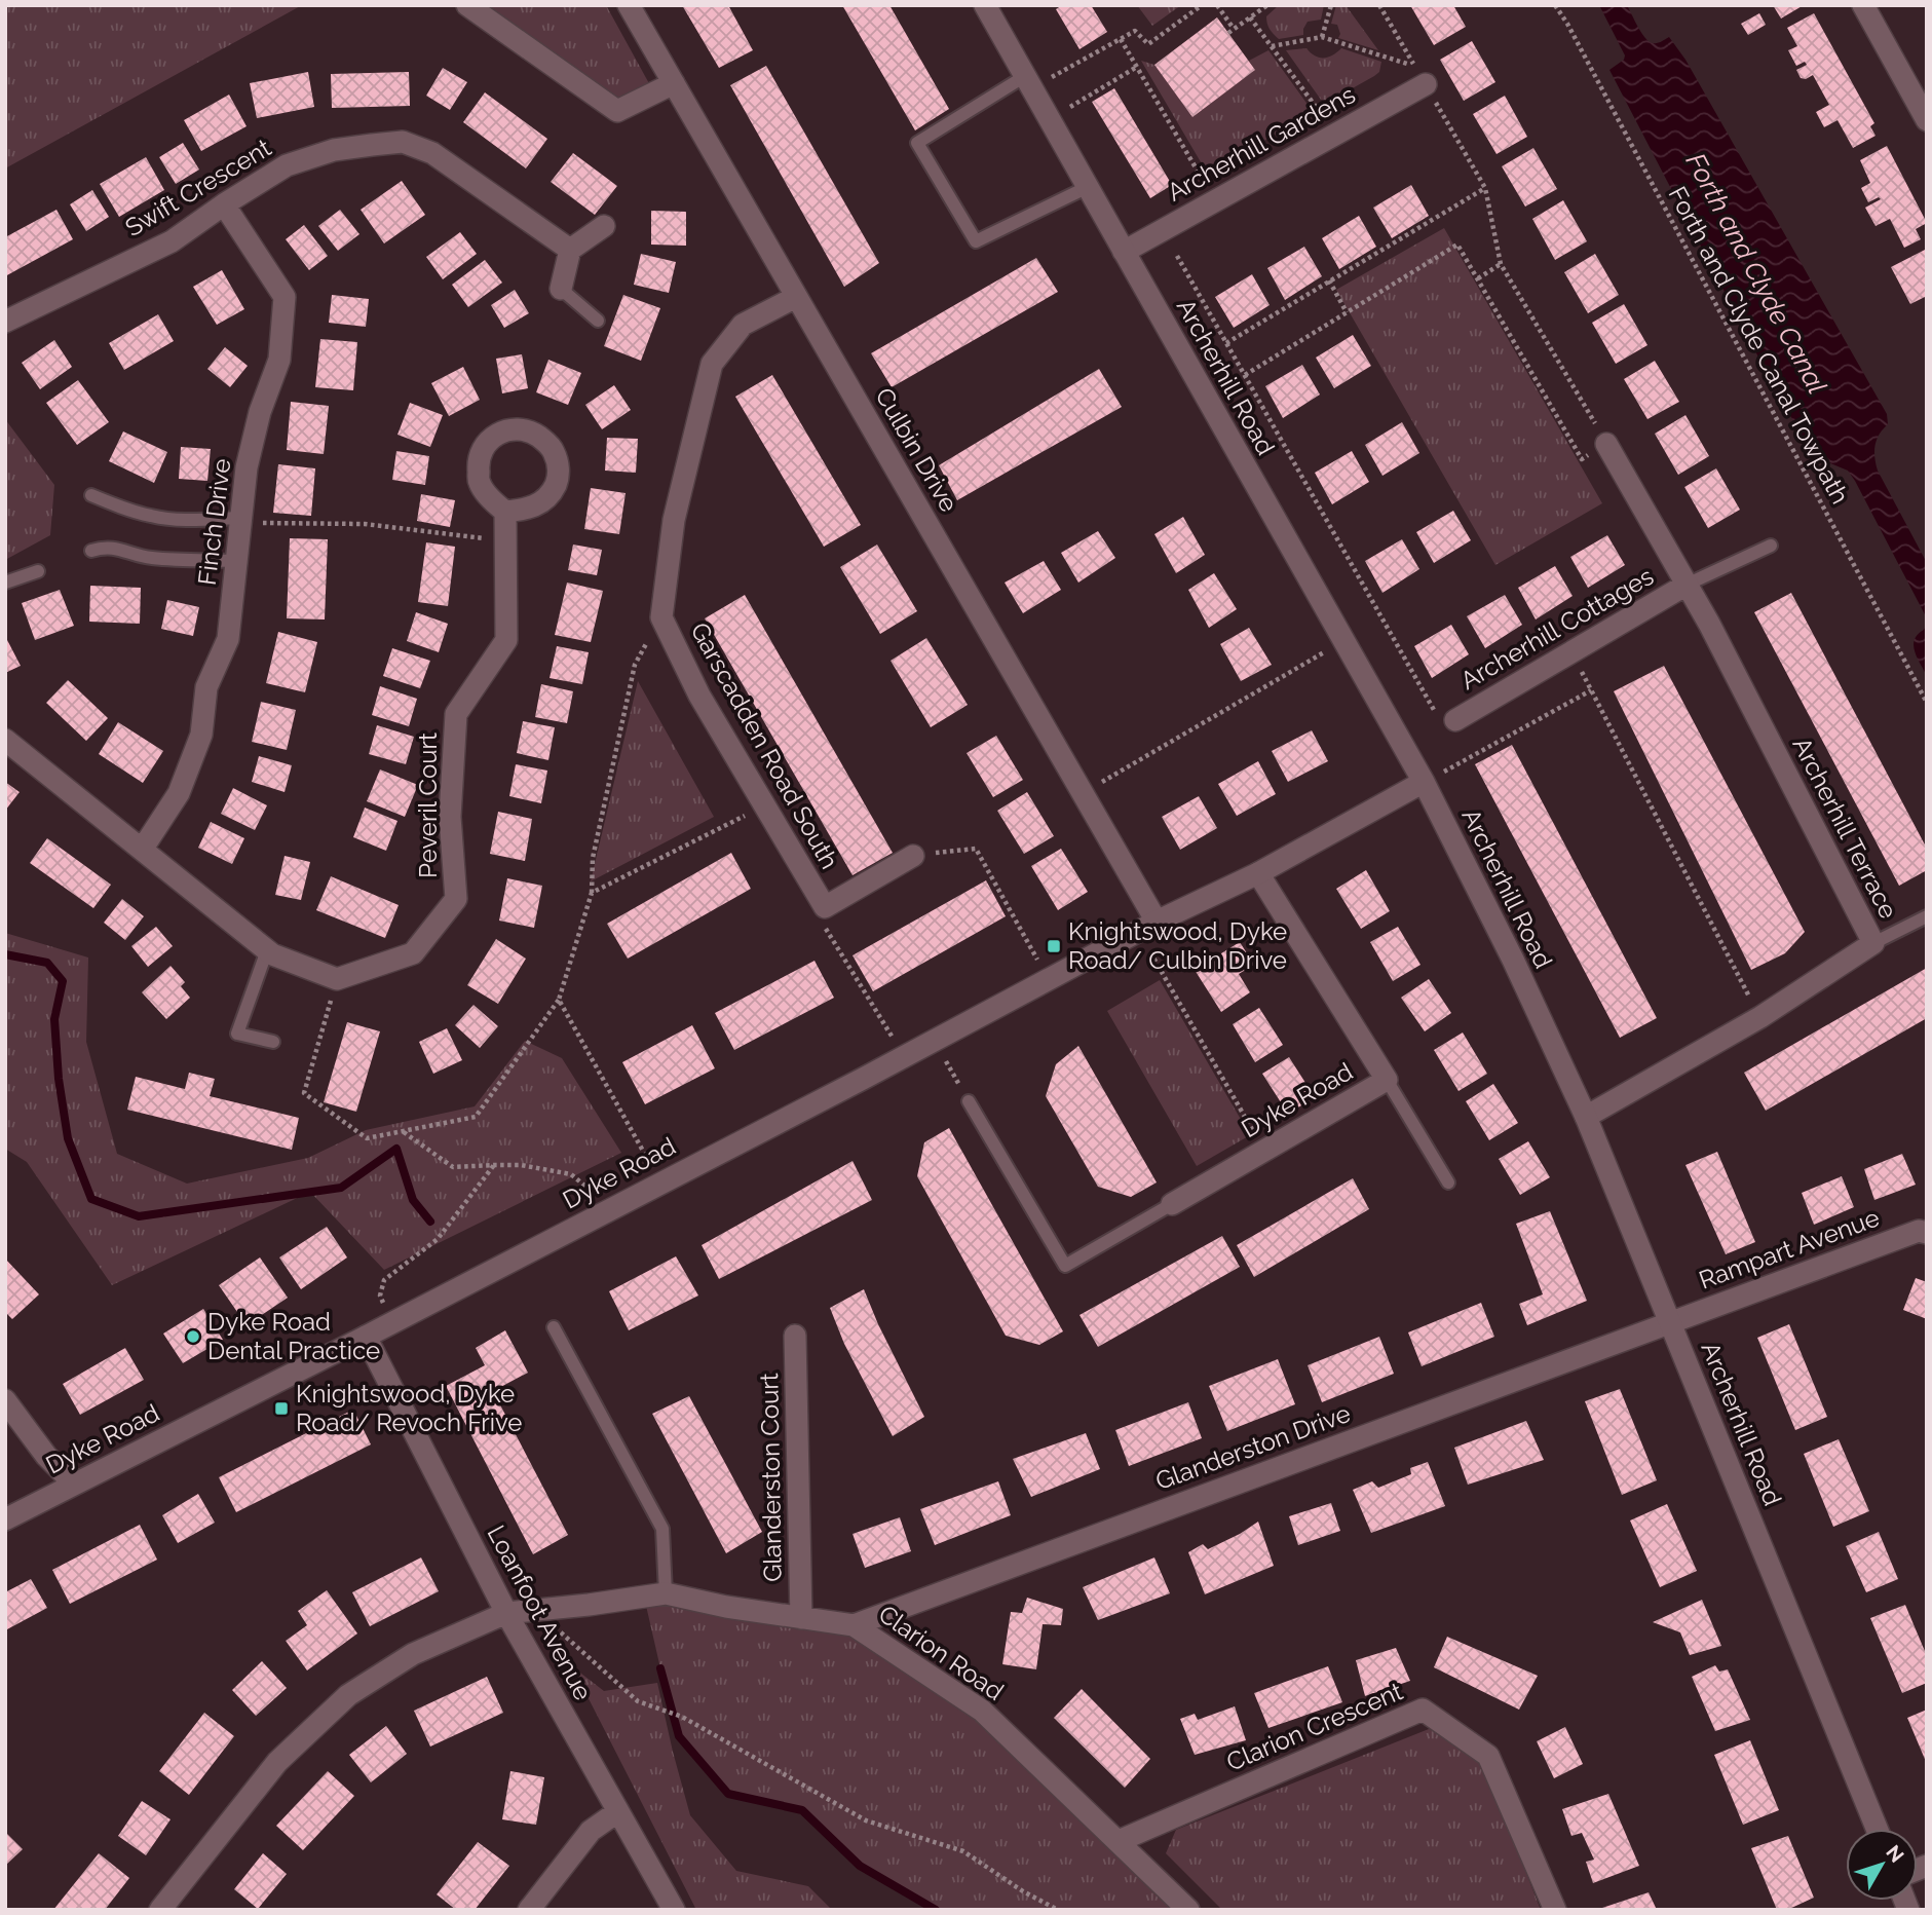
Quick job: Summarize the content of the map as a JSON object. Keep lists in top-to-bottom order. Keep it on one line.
{"streets":{"street":["Archerhill Gardens","Swift Crescent","Archerhill Road","Culbin Drive","Finch Drive","Archerhill Cottages","Garscadden Road South","Peveril Court","Archerhill Terrace","Dyke Road","Rampart Avenue","Glanderston Drive","Glanderston Court","Loanfoot Avenue","Clarion Road","Clarion Crescent"],"path":["Forth and Clyde Canal Towpath"]},"crossings":[["Archerhill Gardens","Archerhill Road"],["Swift Crescent","Finch Drive"],["Archerhill Road","Archerhill Terrace"],["Archerhill Road","Dyke Road"],["Archerhill Road","Rampart Avenue"],["Archerhill Road","Glanderston Drive"],["Culbin Drive","Garscadden Road South"],["Culbin Drive","Dyke Road"],["Archerhill Cottages","Archerhill Terrace"],["Dyke Road","Loanfoot Avenue"],["Rampart Avenue","Glanderston Drive"],["Glanderston Drive","Clarion Road"],["Glanderston Court","Clarion Road"],["Loanfoot Avenue","Clarion Road"],["Clarion Road","Clarion Crescent"]],"water":["Forth and Clyde Canal"],"places":{"transit":["Knightswood, Dyke Road/ Culbin Drive","Knightswood, Dyke Road/ Revoch Frive"],"other":["Dyke Road Dental Practice"]},"north":"top right"}
